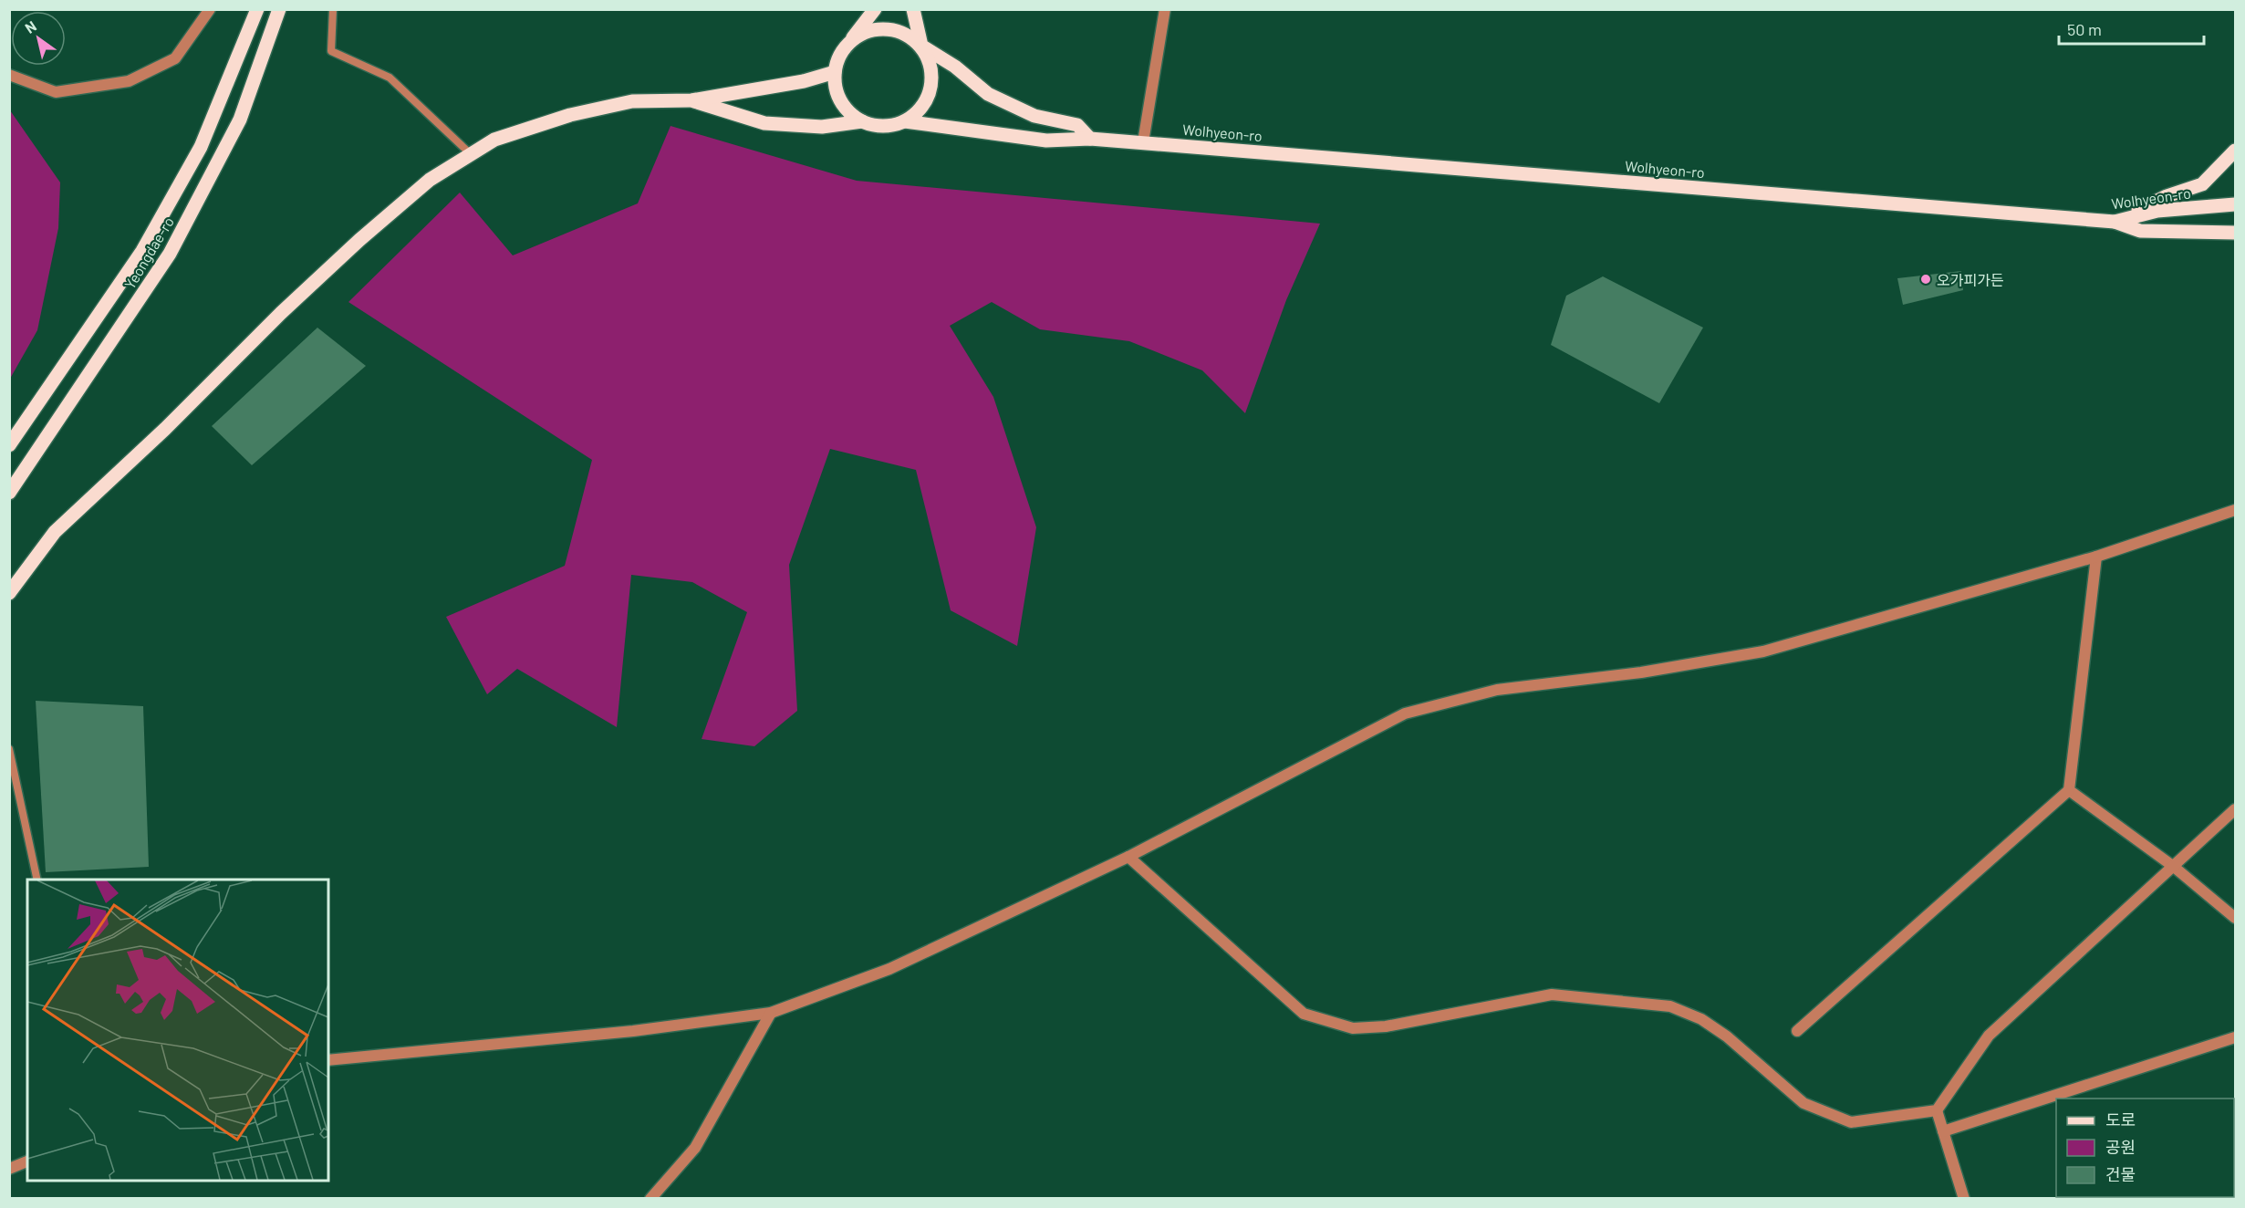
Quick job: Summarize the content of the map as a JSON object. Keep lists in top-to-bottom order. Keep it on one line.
{"streets":{"main road":["Wolhyeon-ro","Yeongdae-ro"]},"places":["오가피가든"],"legend":["도로","공원","건물"],"scale_bar":"50 m","north":"top left"}
